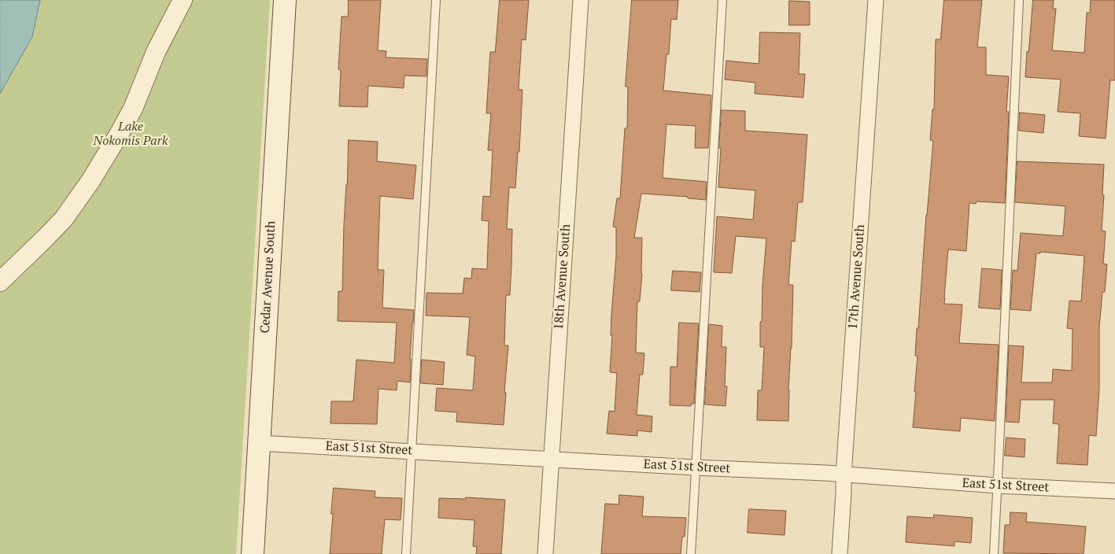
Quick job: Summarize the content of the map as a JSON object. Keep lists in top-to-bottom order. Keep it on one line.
{"streets":{"main road":["Cedar Avenue South"],"street":["18th Avenue South","17th Avenue South","East 51st Street"]},"crossings":[["Cedar Avenue South","East 51st Street"],["18th Avenue South","East 51st Street"],["17th Avenue South","East 51st Street"]],"parks":["Lake Nokomis Park"]}
